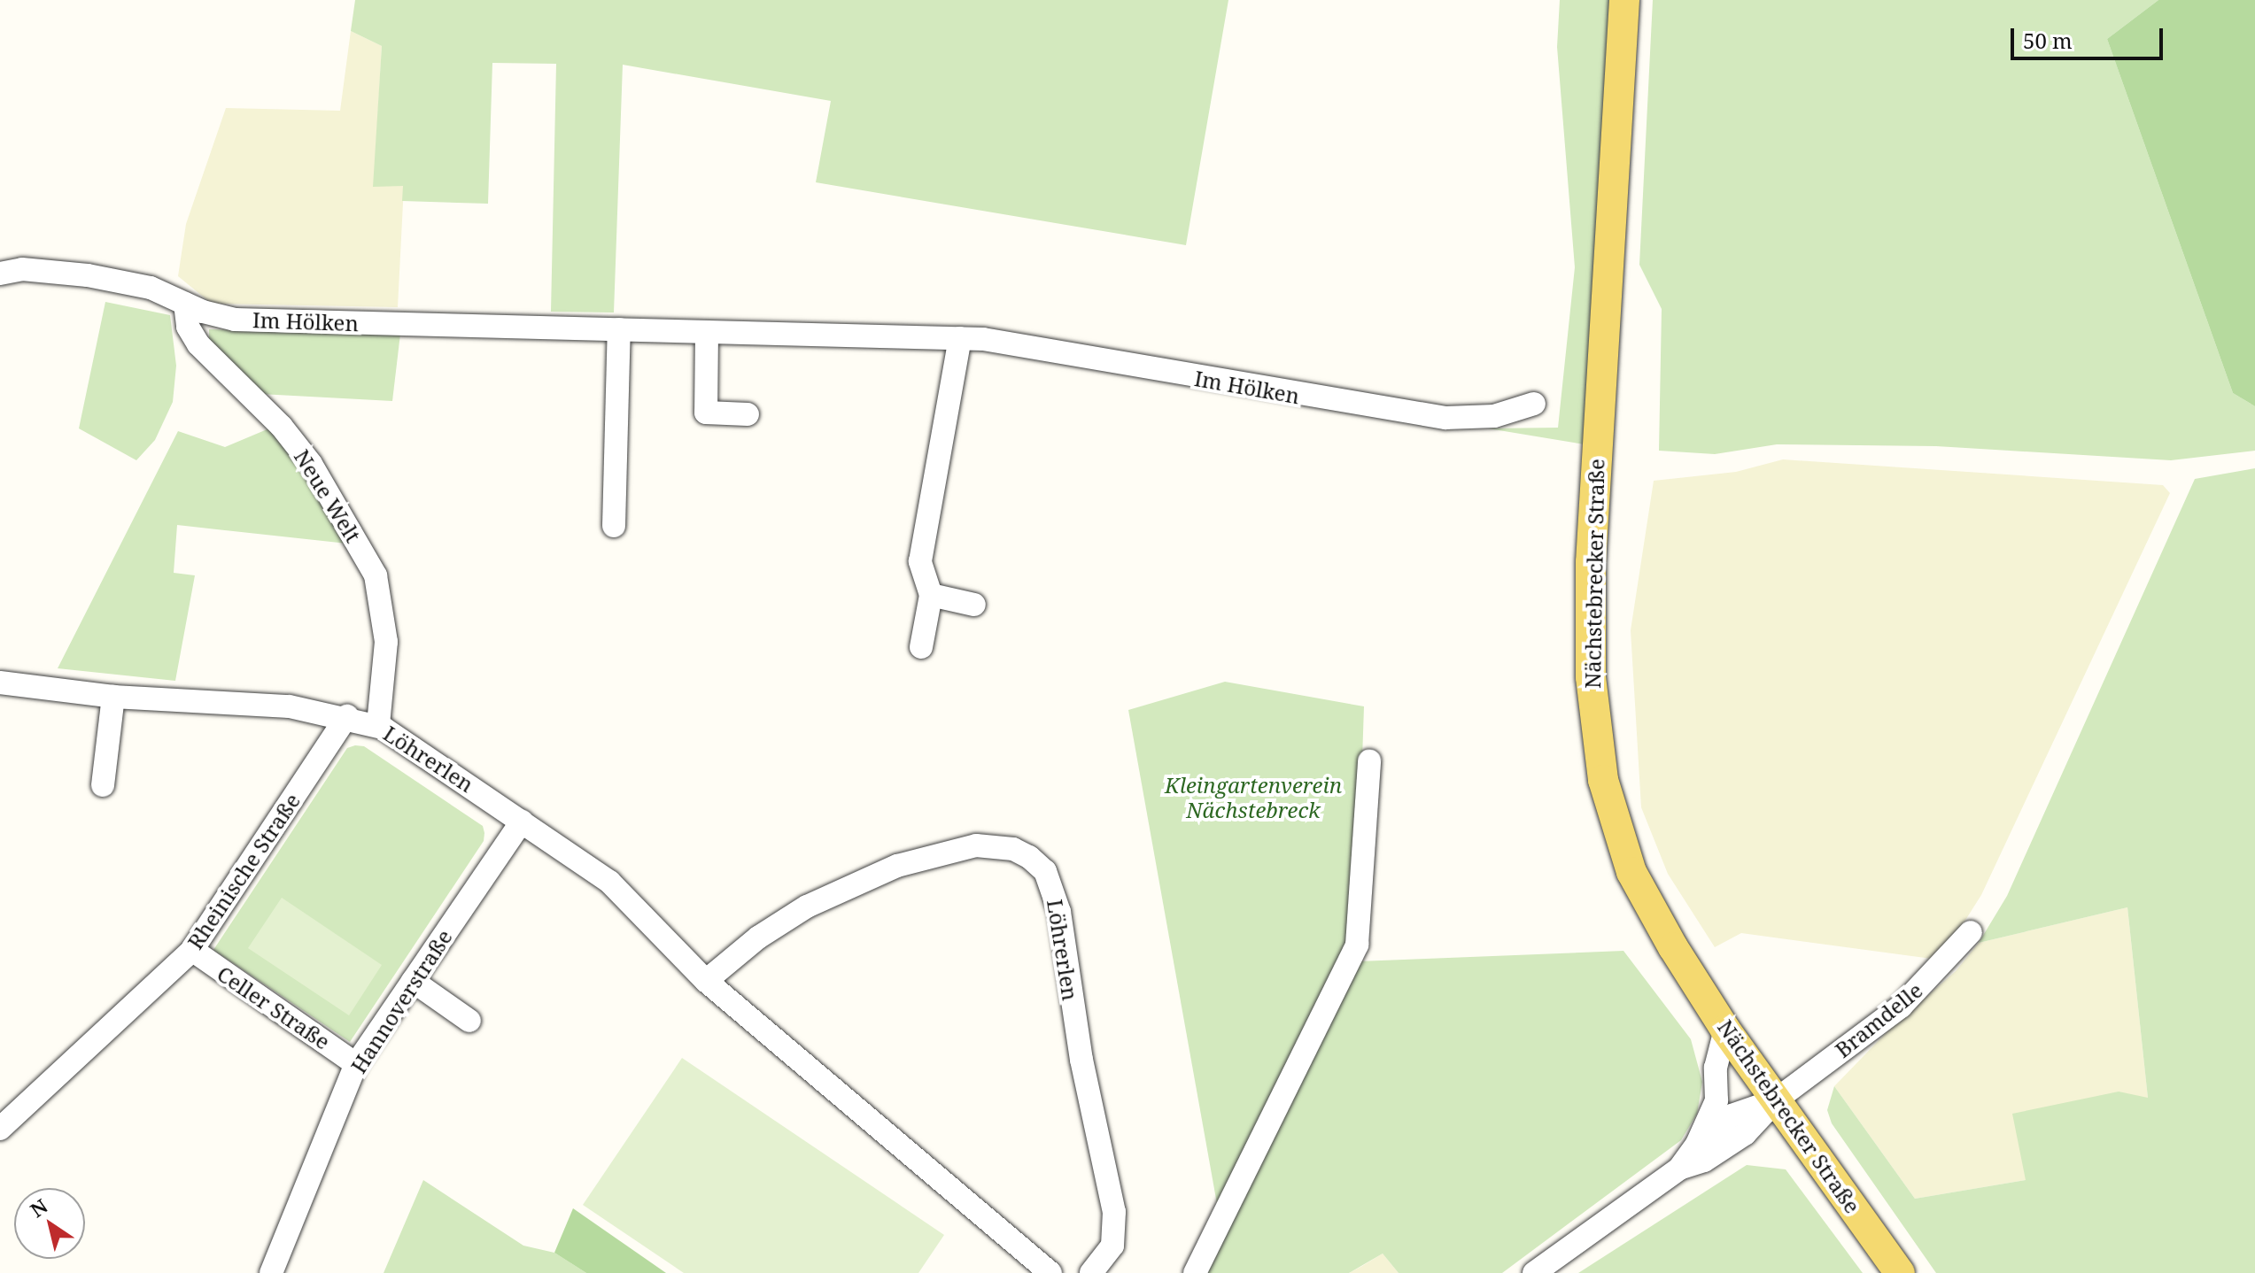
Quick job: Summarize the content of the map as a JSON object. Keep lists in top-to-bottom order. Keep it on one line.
{"streets":{"main road":["Nächstebrecker Straße"],"street":["Im Hölken","Neue Welt","Löhrerlen","Rheinische Straße","Hannoverstraße","Celler Straße","Bramdelle"]},"crossings":[["Im Hölken","Neue Welt"],["Neue Welt","Löhrerlen"],["Nächstebrecker Straße","Bramdelle"],["Löhrerlen","Rheinische Straße"],["Löhrerlen","Hannoverstraße"],["Rheinische Straße","Celler Straße"],["Hannoverstraße","Celler Straße"]],"parks":["Kleingartenverein Nächstebreck"],"scale_bar":"50 m","north":"top left"}
